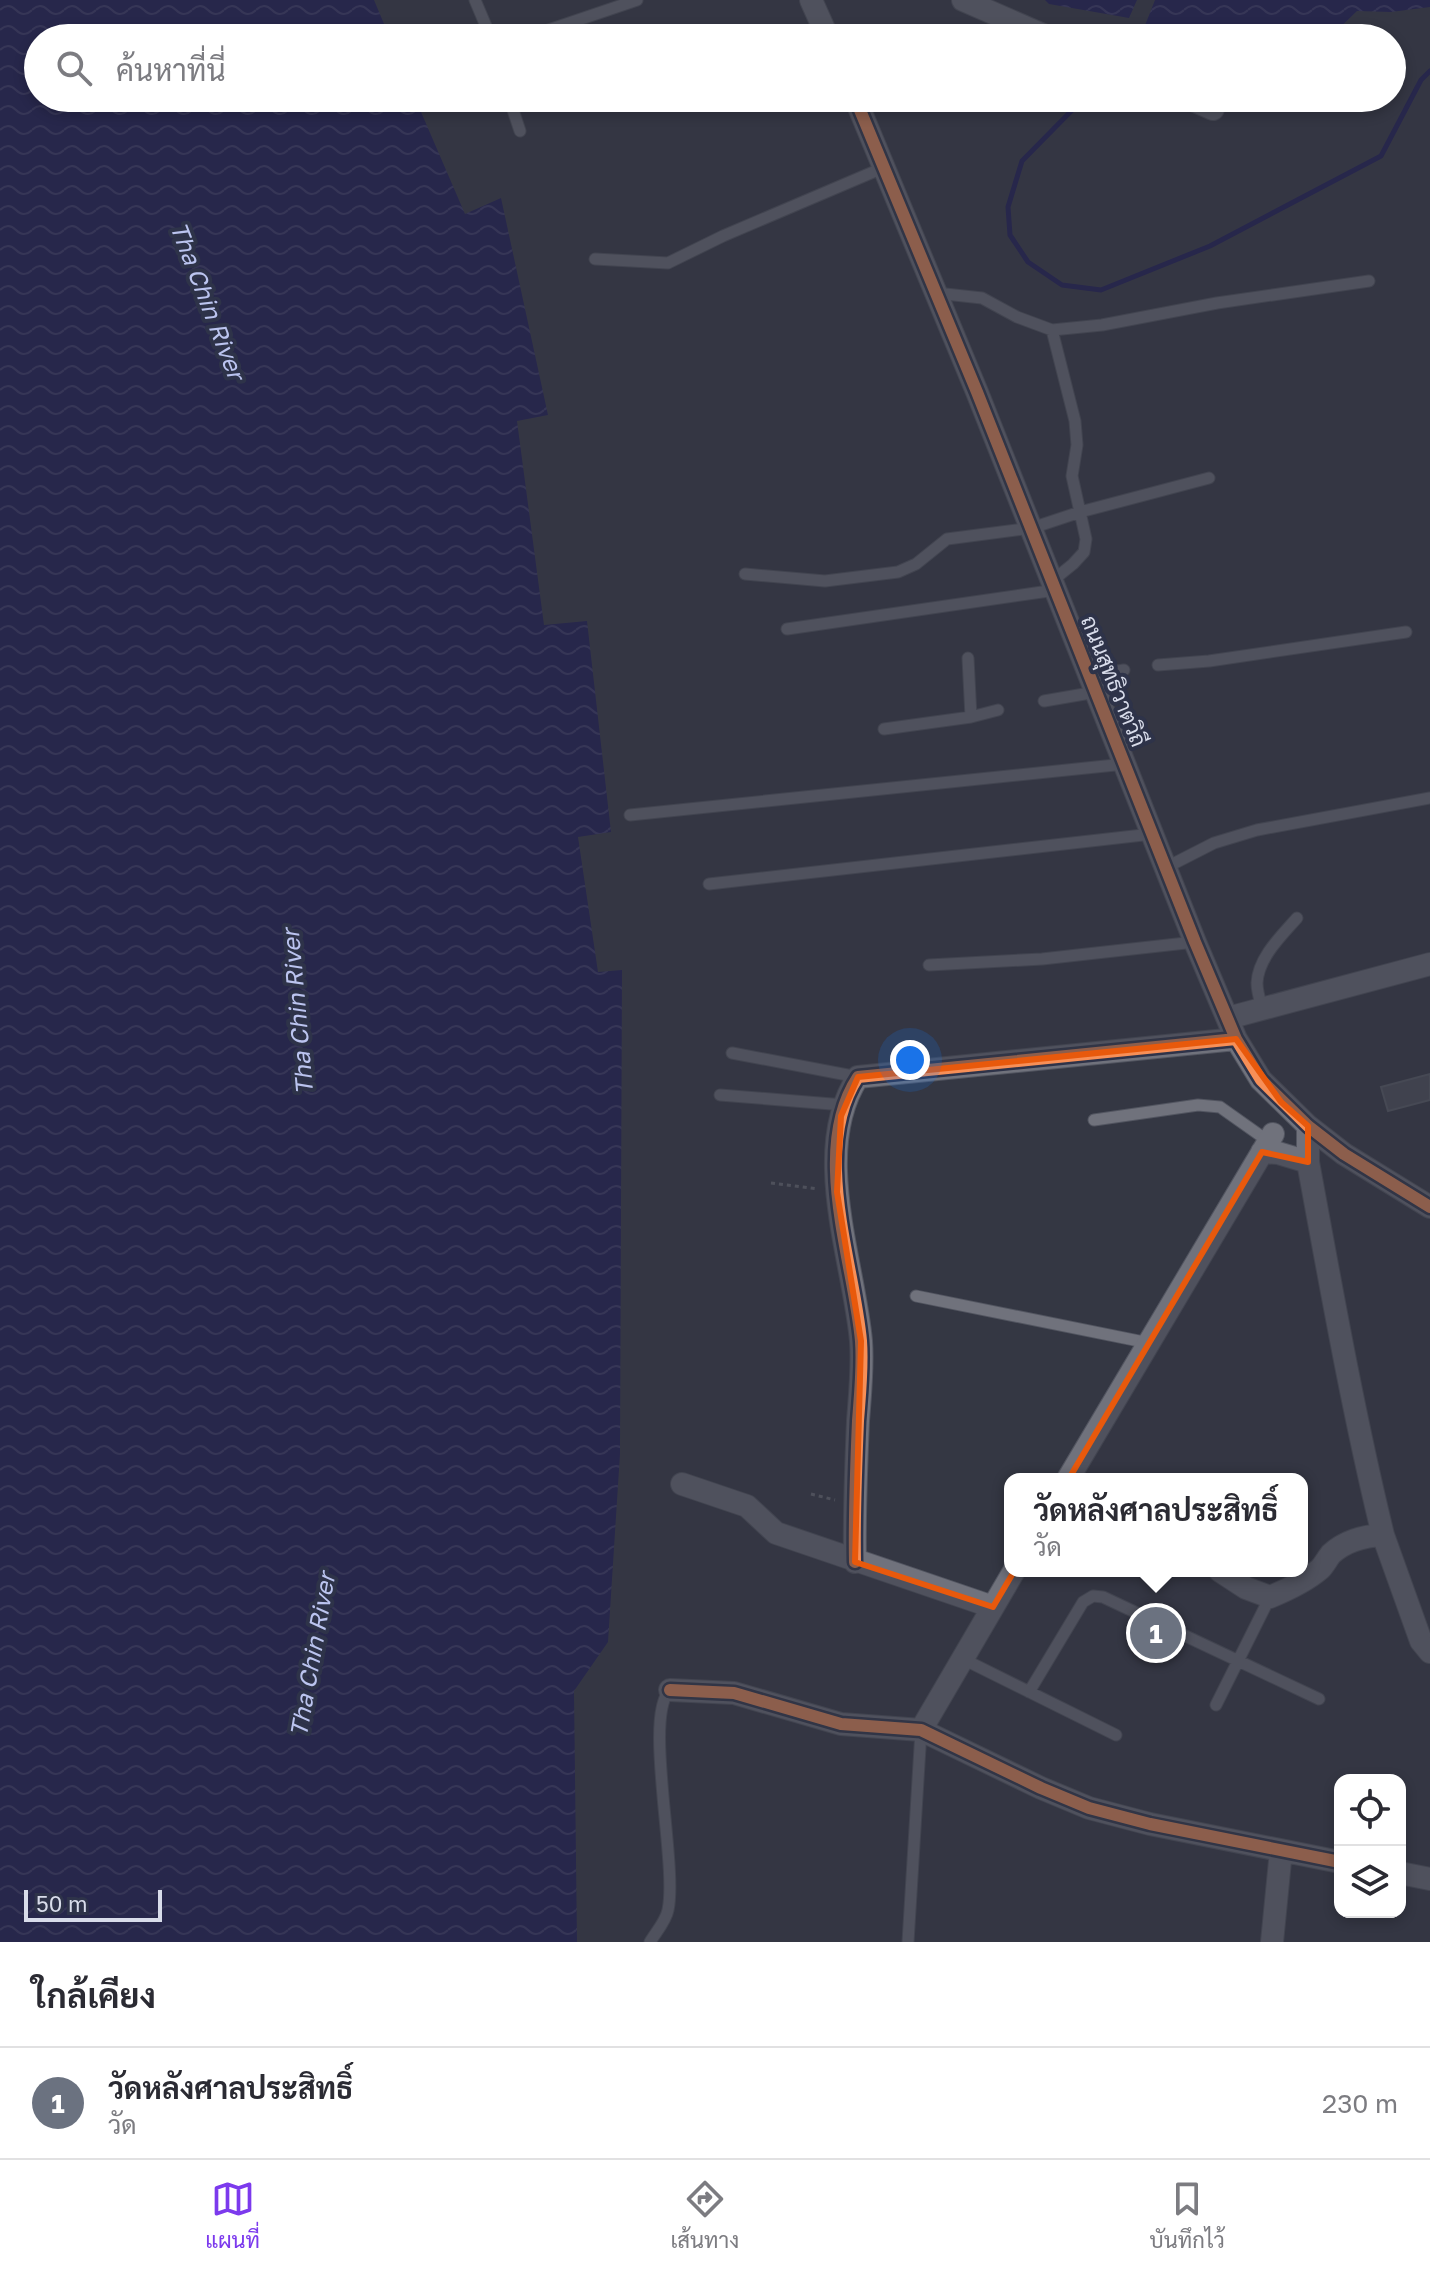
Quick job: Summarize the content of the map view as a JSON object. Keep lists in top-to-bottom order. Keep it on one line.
{"streets":{"street":["ถนนสุทธิวาตวิถี"]},"water":["Tha Chin River"],"scale_bar":"50 m","page":{"search":"ค้นหาที่นี่","popup":["วัดหลังศาลประสิทธิ์","วัด"],"pins":"1","scale":"50 m","heading":"ใกล้เคียง","list":[{"mark":"1","name":"วัดหลังศาลประสิทธิ์","note":"วัด","value":"230 m"}],"nav":["แผนที่","เส้นทาง","บันทึกไว้"]}}
